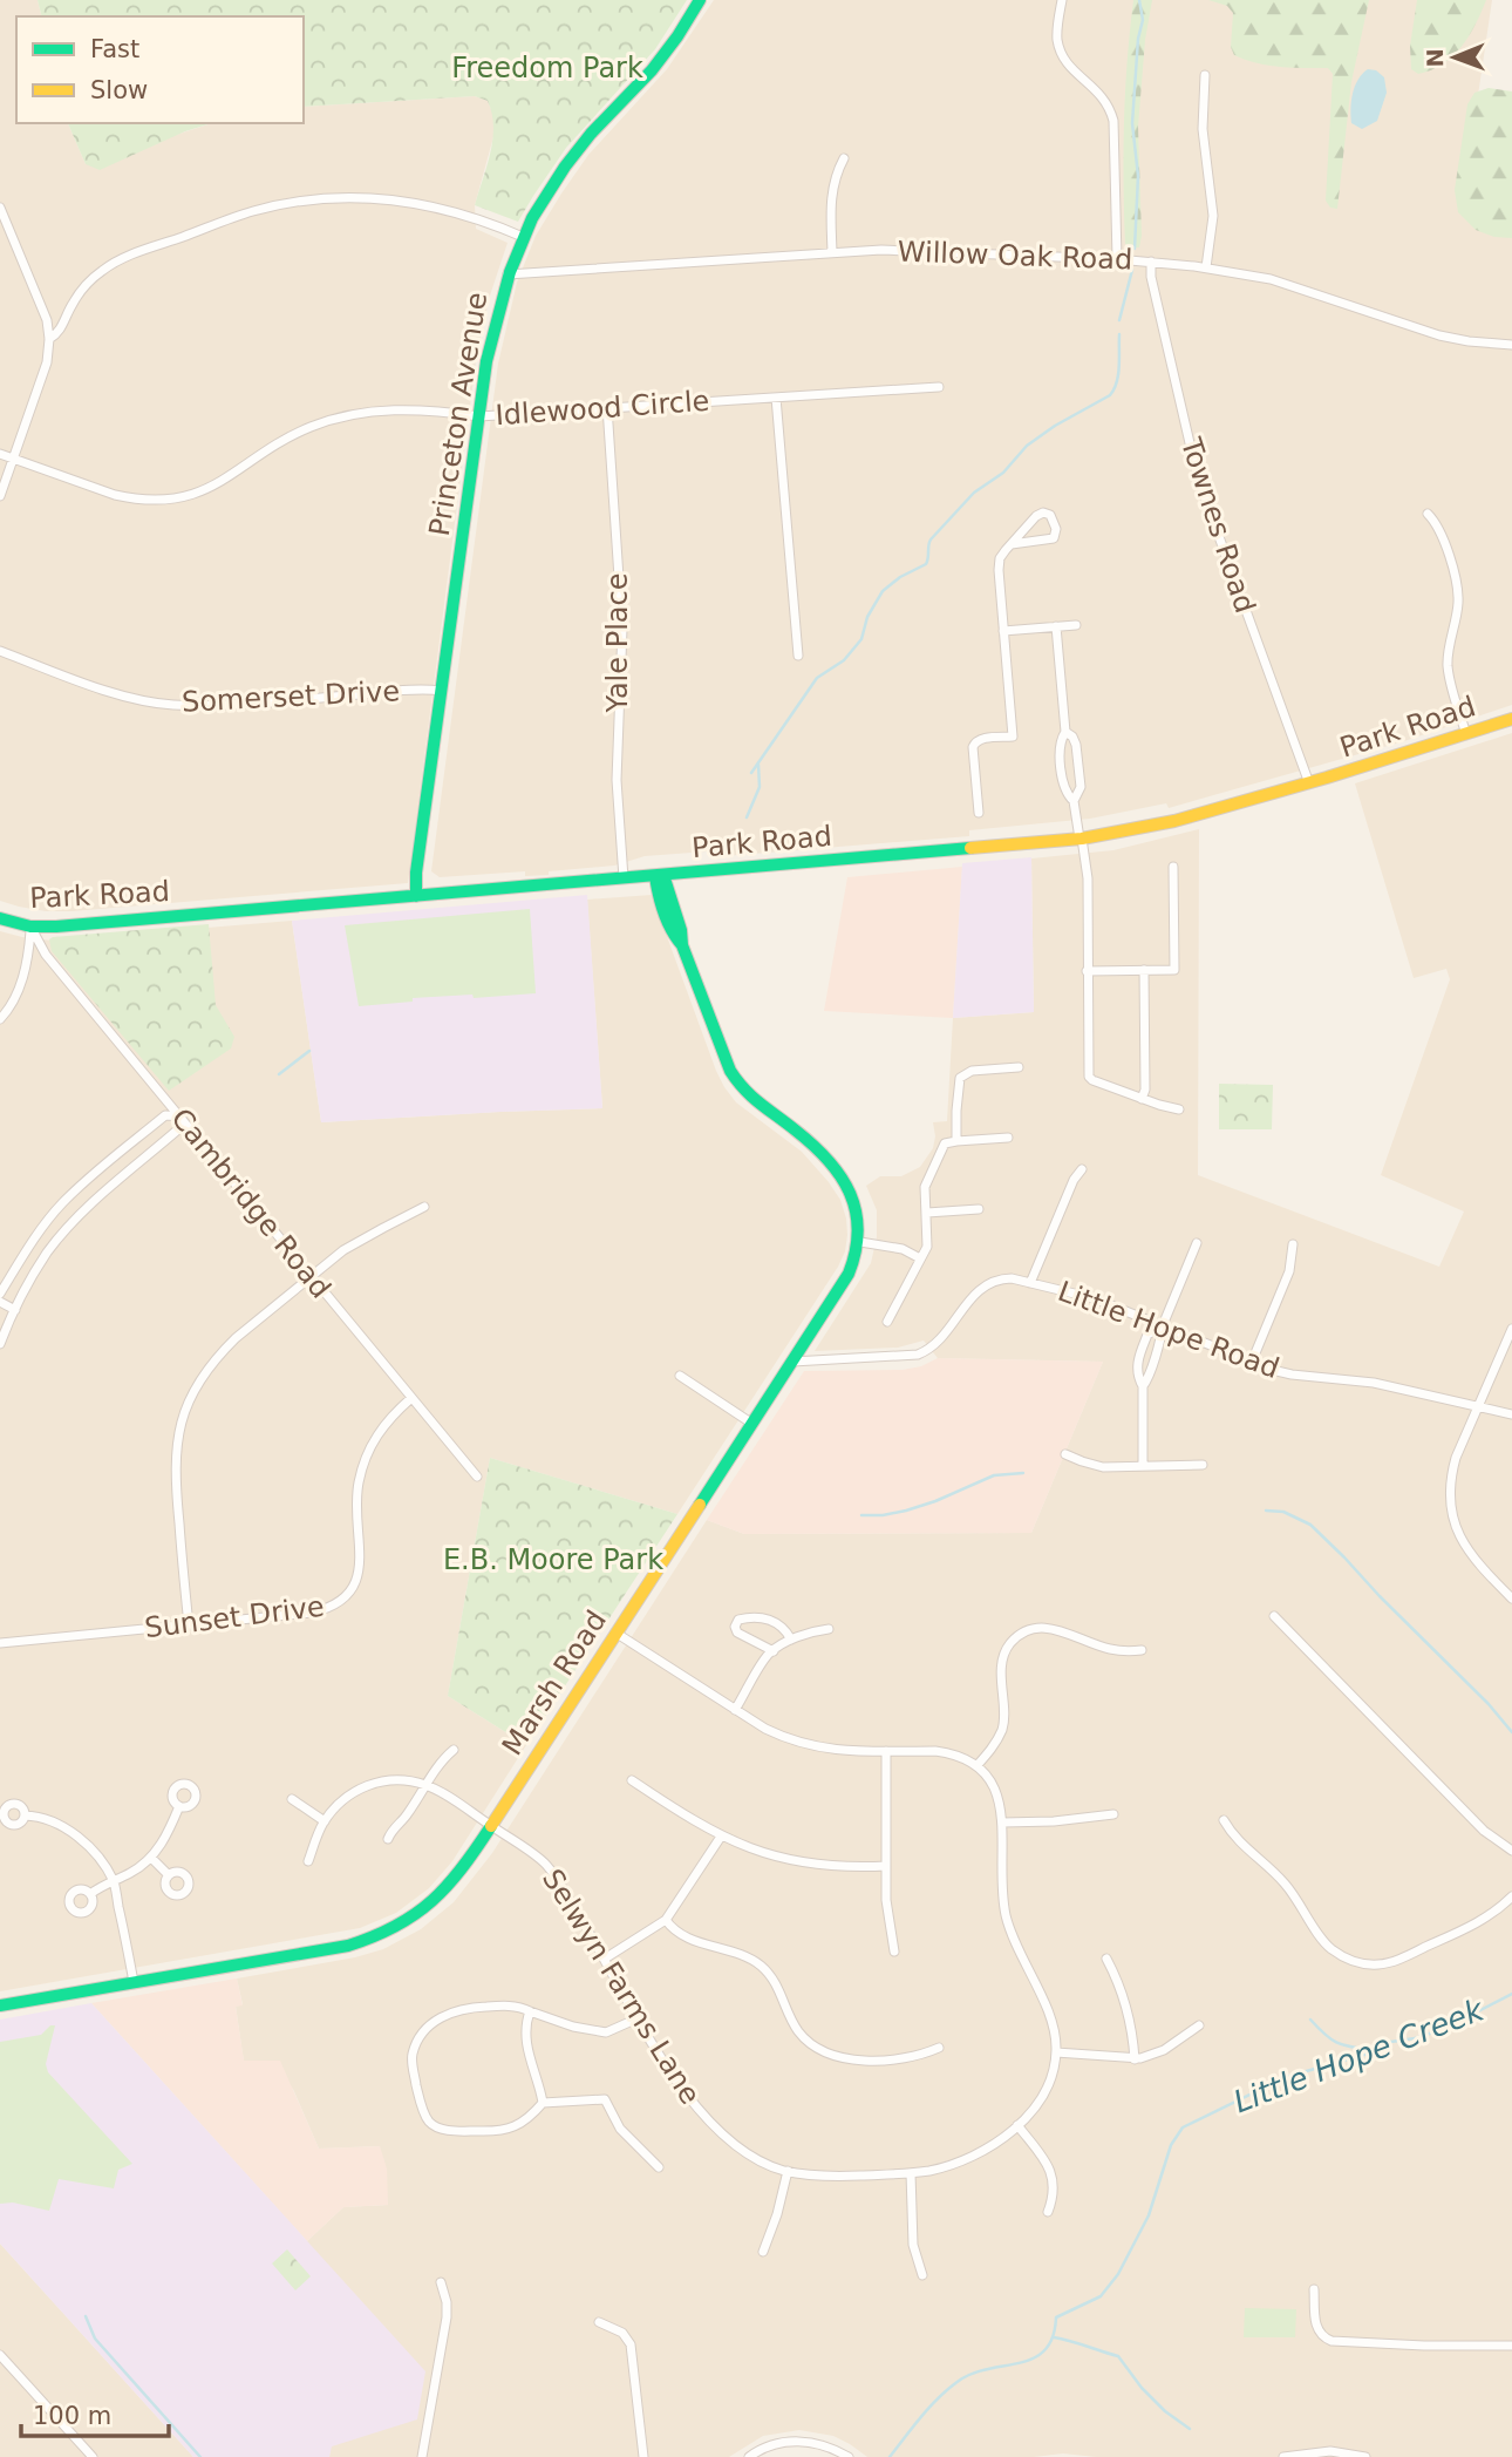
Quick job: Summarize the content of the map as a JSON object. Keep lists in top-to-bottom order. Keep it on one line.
{"streets":{"street":["Willow Oak Road","Idlewood Circle","Princeton Avenue","Townes Road","Yale Place","Somerset Drive","Park Road","Cambridge Road","Little Hope Road","Sunset Drive","Marsh Road","Selwyn Farms Lane"]},"crossings":[["Willow Oak Road","Princeton Avenue"],["Willow Oak Road","Townes Road"],["Idlewood Circle","Princeton Avenue"],["Idlewood Circle","Yale Place"],["Princeton Avenue","Somerset Drive"],["Princeton Avenue","Park Road"],["Townes Road","Park Road"],["Yale Place","Park Road"],["Park Road","Cambridge Road"],["Cambridge Road","Sunset Drive"],["Little Hope Road","Marsh Road"],["Marsh Road","Selwyn Farms Lane"]],"water":["Little Hope Creek"],"parks":["Freedom Park","E.B. Moore Park"],"legend":["Fast","Slow"],"scale_bar":"100 m","north":"left"}
